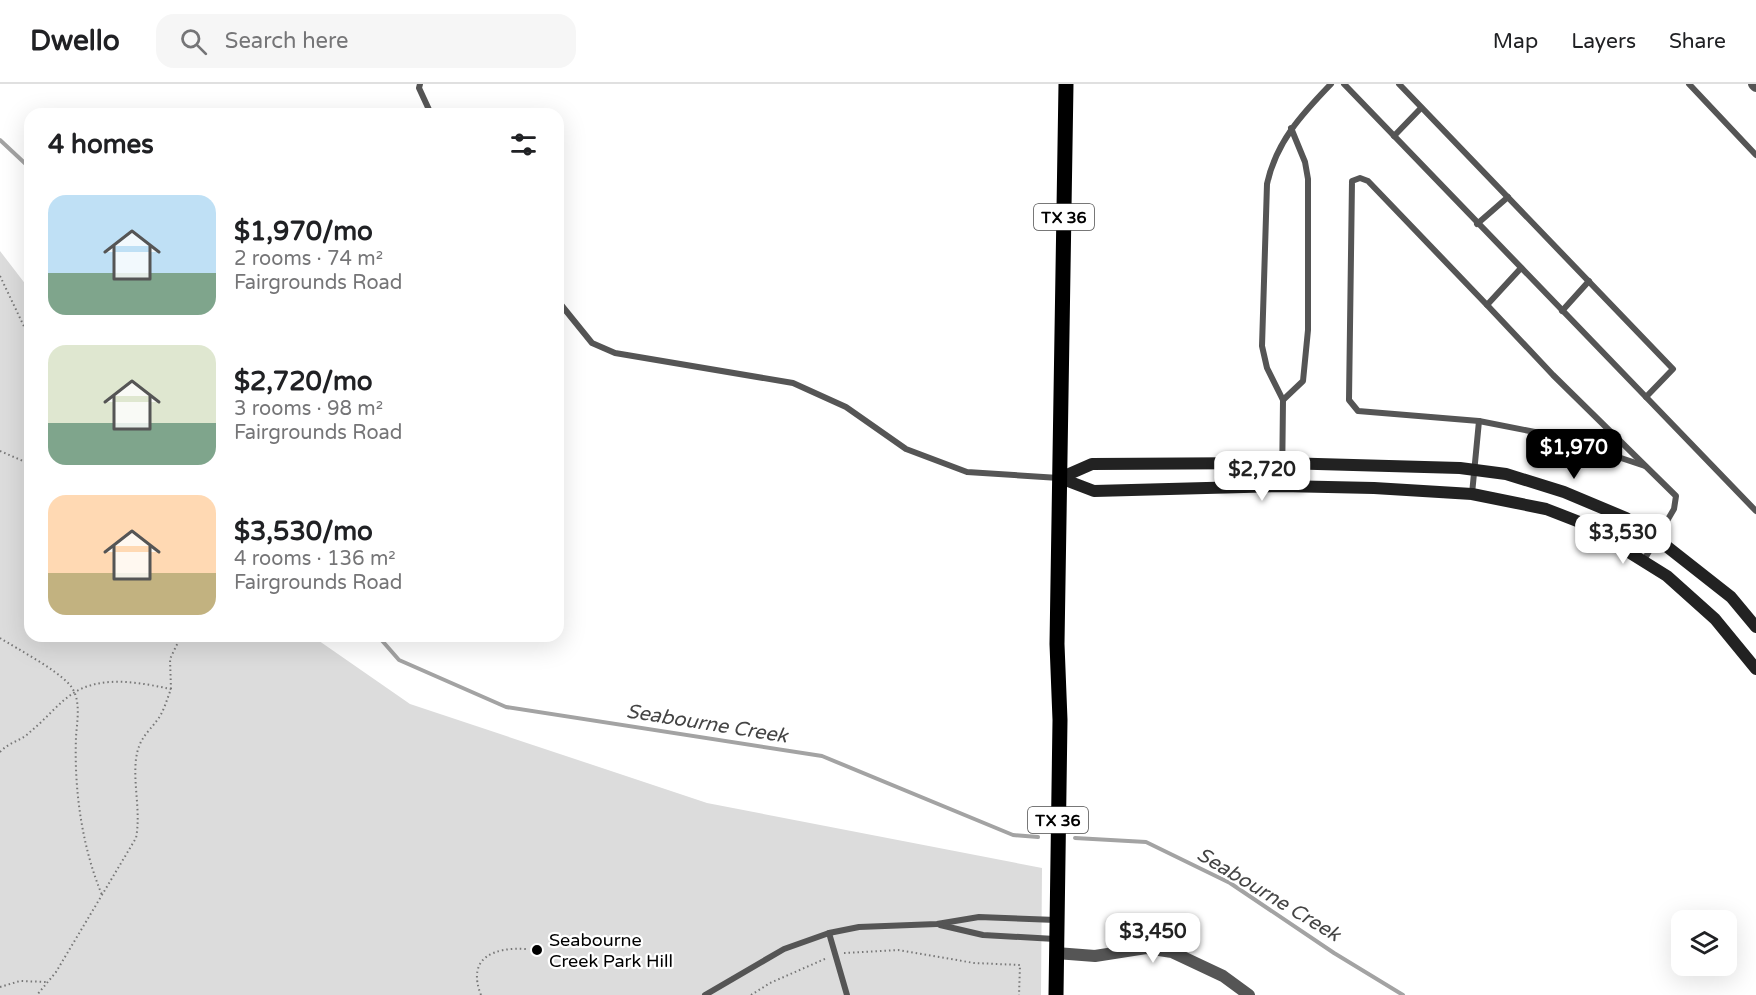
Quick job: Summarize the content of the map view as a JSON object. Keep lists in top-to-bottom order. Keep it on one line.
{"streets":{"main road":["TX 36"]},"water":["Seabourne Creek"],"places":["Seabourne Creek Park Hill"],"page":{"header":"Dwello","search":"Search here","nav":["Map","Layers","Share"],"heading":"4 homes","list":[{"name":"$1,970/mo","note":"2 rooms · 74 m² · Fairgrounds Road"},{"name":"$2,720/mo","note":"3 rooms · 98 m² · Fairgrounds Road"},{"name":"$3,530/mo","note":"4 rooms · 136 m² · Fairgrounds Road"}],"price":["$1,970","$2,720","$3,530","$3,450"]}}
